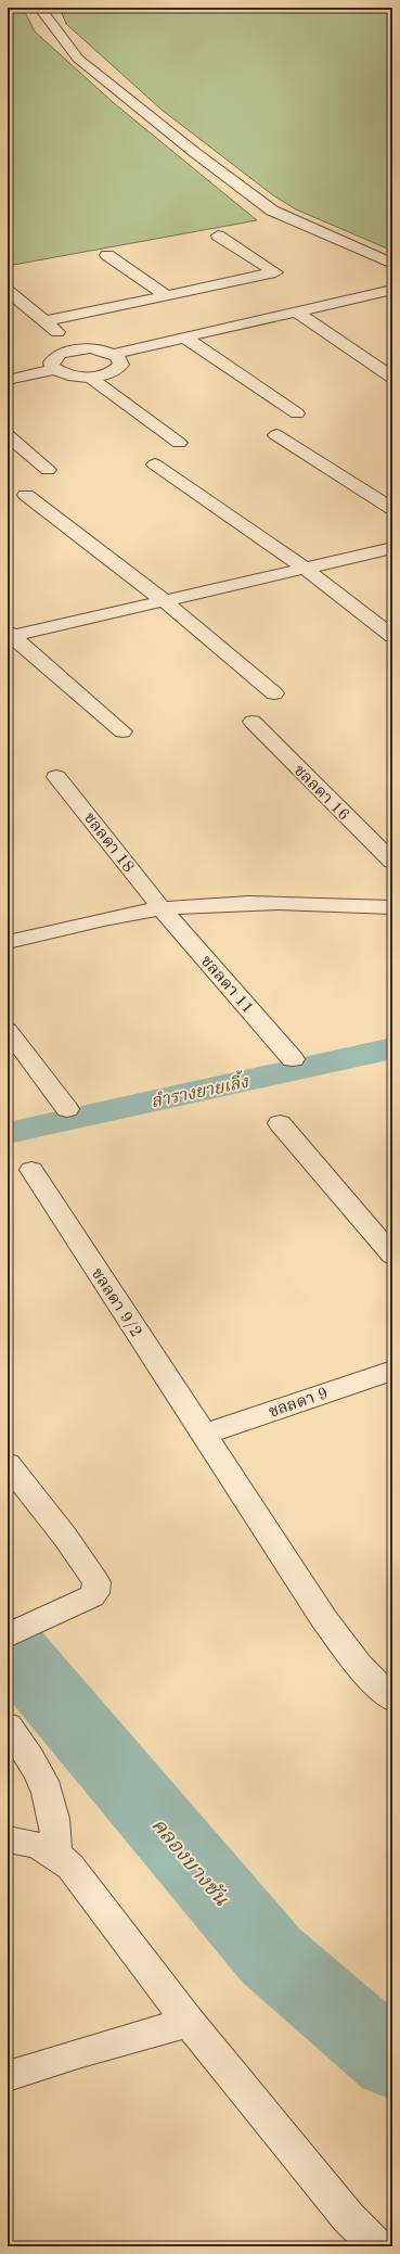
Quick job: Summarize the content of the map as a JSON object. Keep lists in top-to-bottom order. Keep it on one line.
{"streets":{"street":["ชลลดา 16","ชลลดา 18","ชลลดา 11","ชลลดา 9/2","ชลลดา 9"]},"crossings":[["ชลลดา 18","ชลลดา 11"],["ชลลดา 9/2","ชลลดา 9"]],"water":["ลำรางยายเลิ้ง","คลองบางชัน"]}
